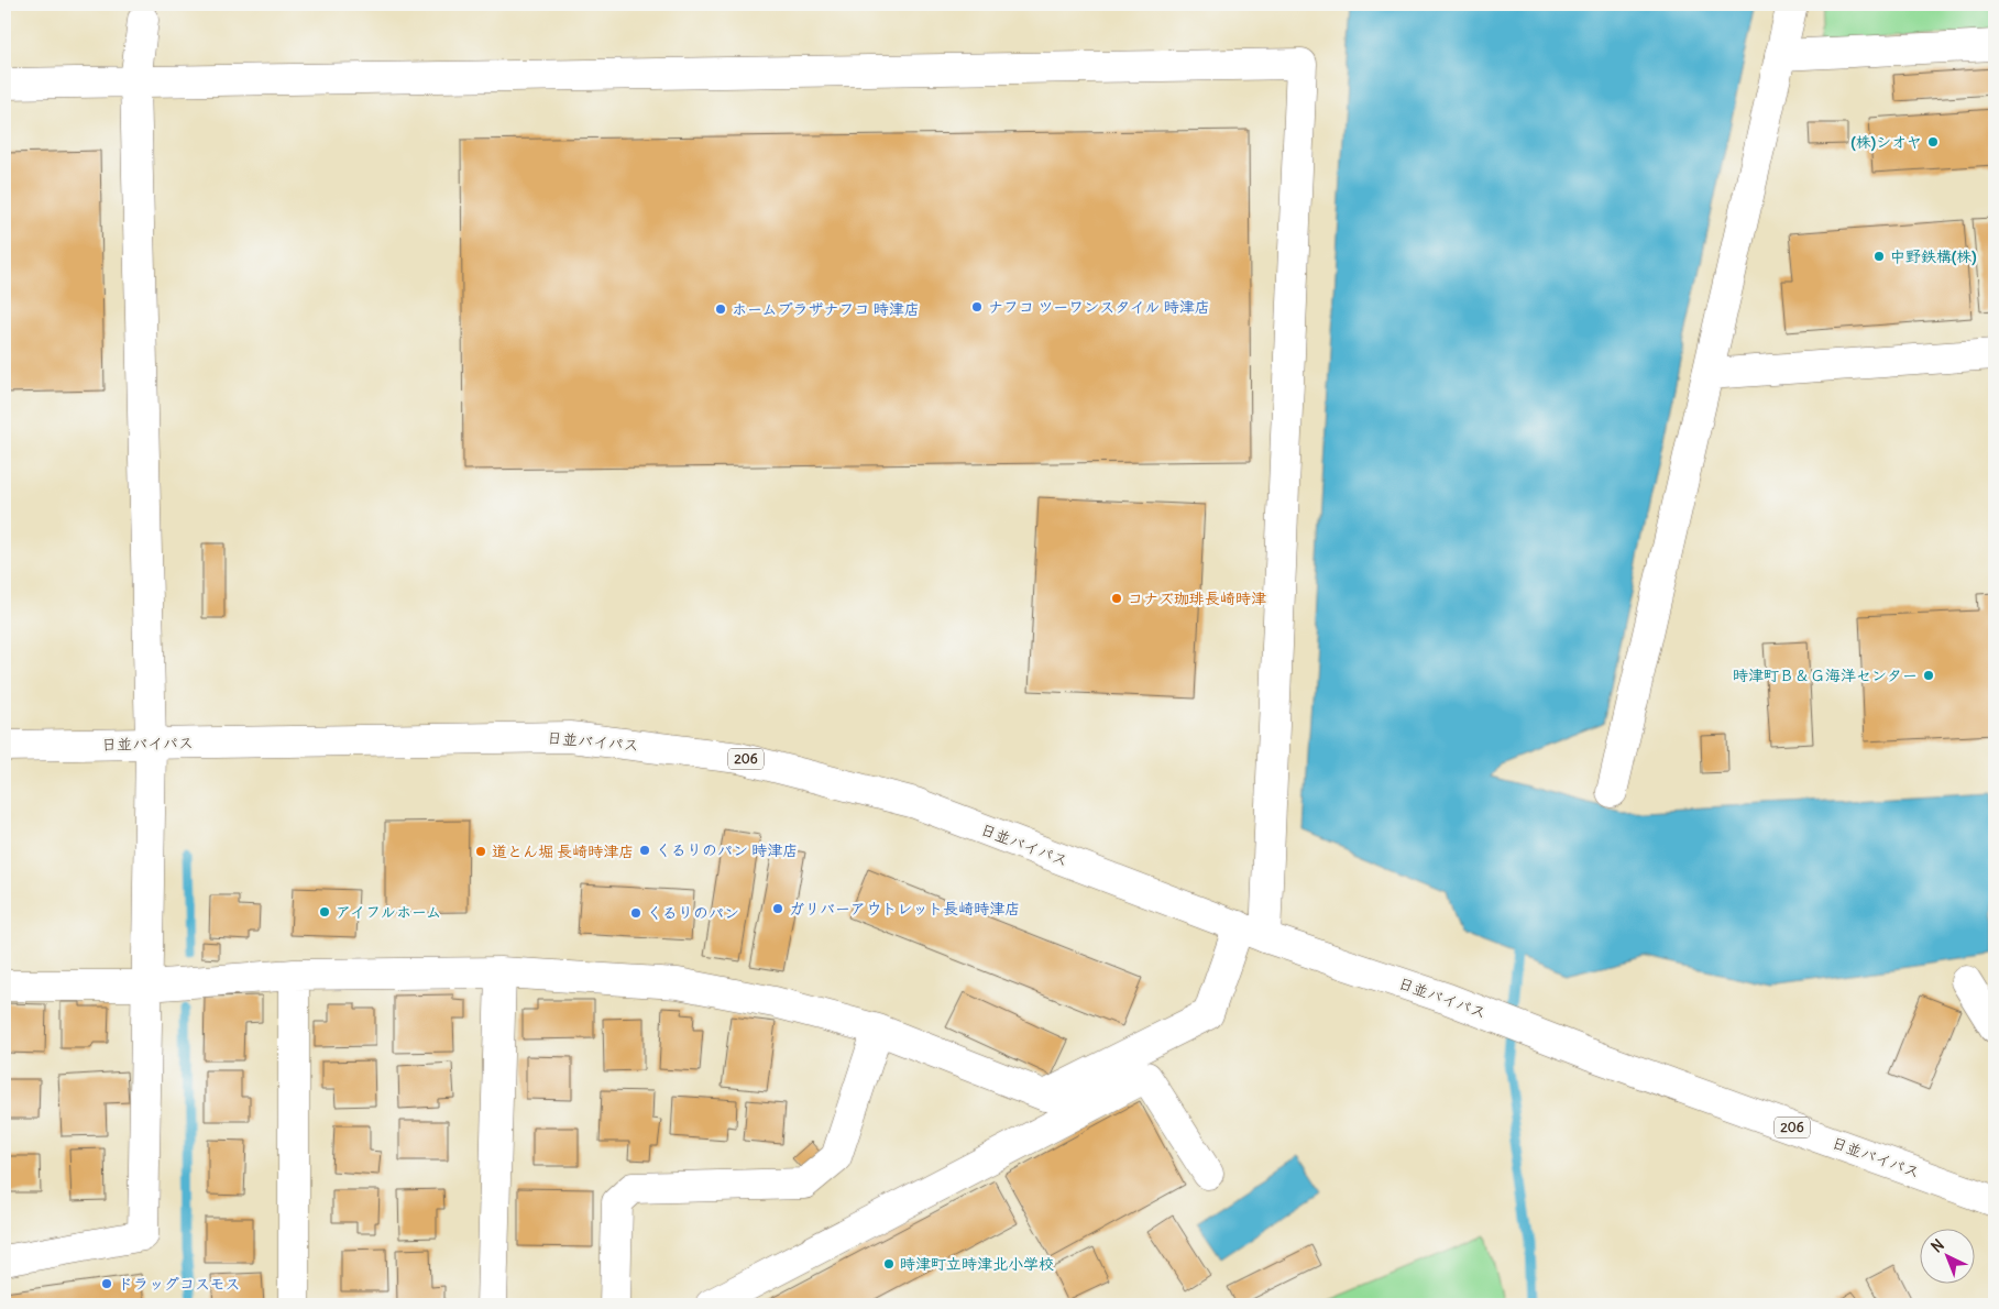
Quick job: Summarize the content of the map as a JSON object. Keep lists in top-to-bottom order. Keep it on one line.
{"streets":{"main road":["日並バイパス","206"]},"places":["(株)シオヤ","中野鉄構(株)","ナフコ ツーワンスタイル 時津店","ホームプラザナフコ 時津店","コナズ珈琲長崎時津","時津町Ｂ＆Ｇ海洋センター","くるりのパン 時津店","道とん堀 長崎時津店","ガリバーアウトレット長崎時津店","アイフルホーム","くるりのパン","時津町立時津北小学校","ドラッグコスモス"],"north":"top left"}
